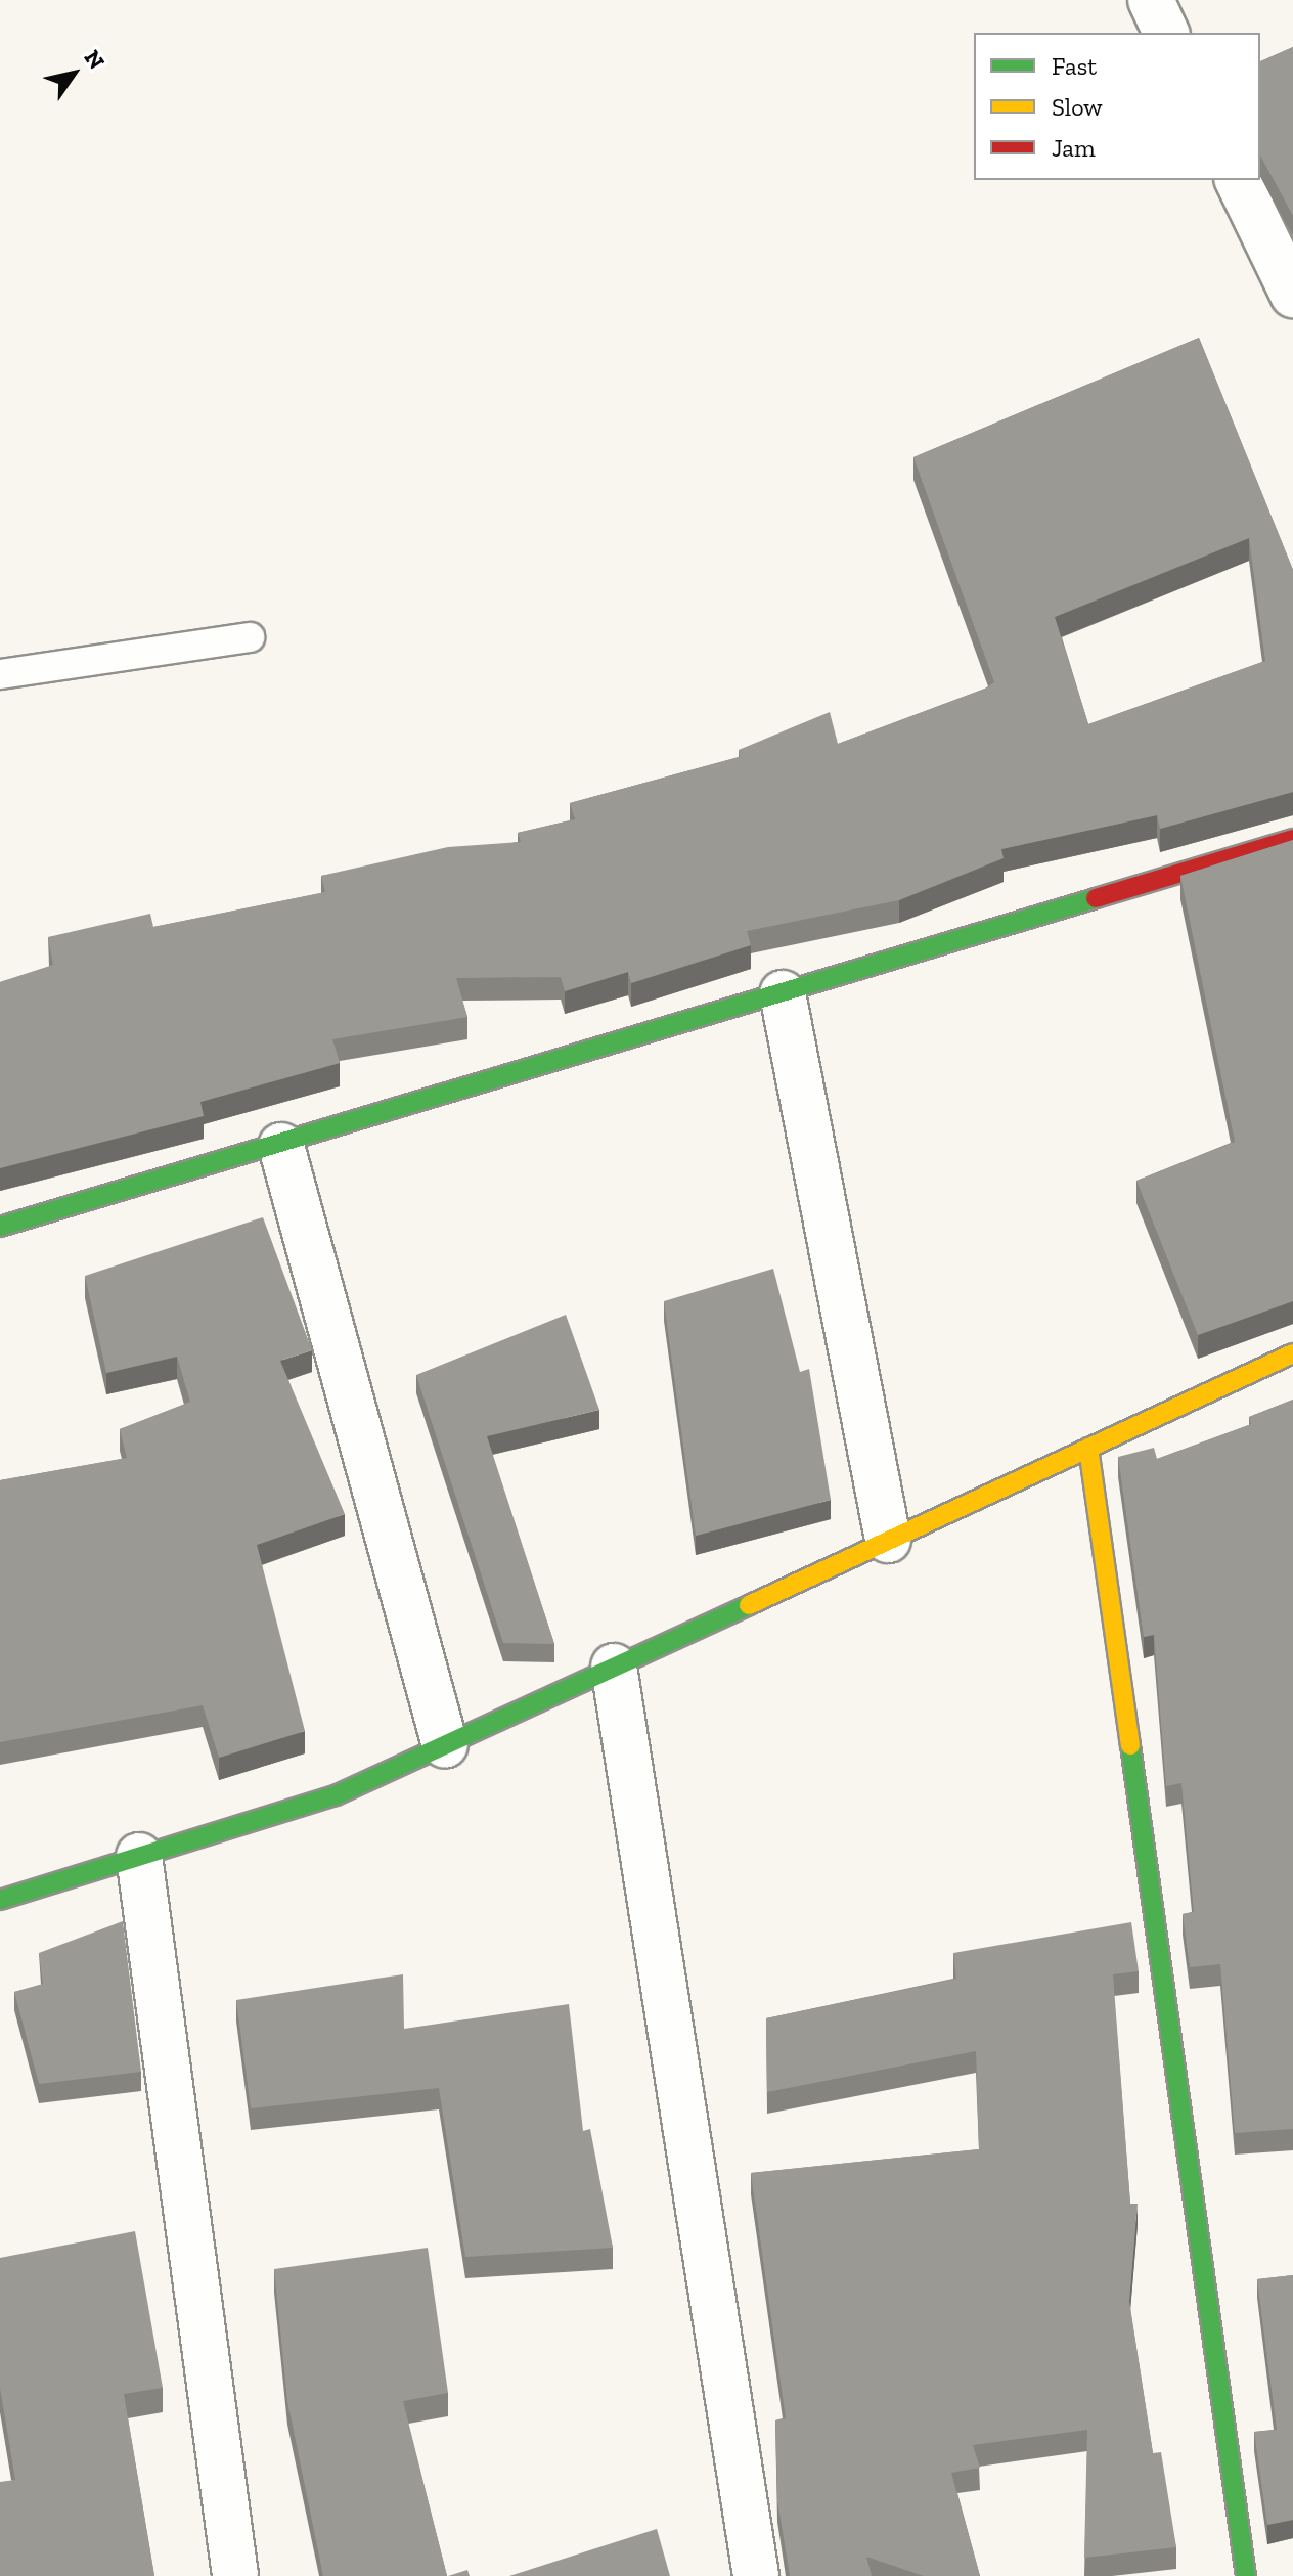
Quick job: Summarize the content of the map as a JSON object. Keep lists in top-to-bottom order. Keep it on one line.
{"legend":["Fast","Slow","Jam"],"north":"top right"}
